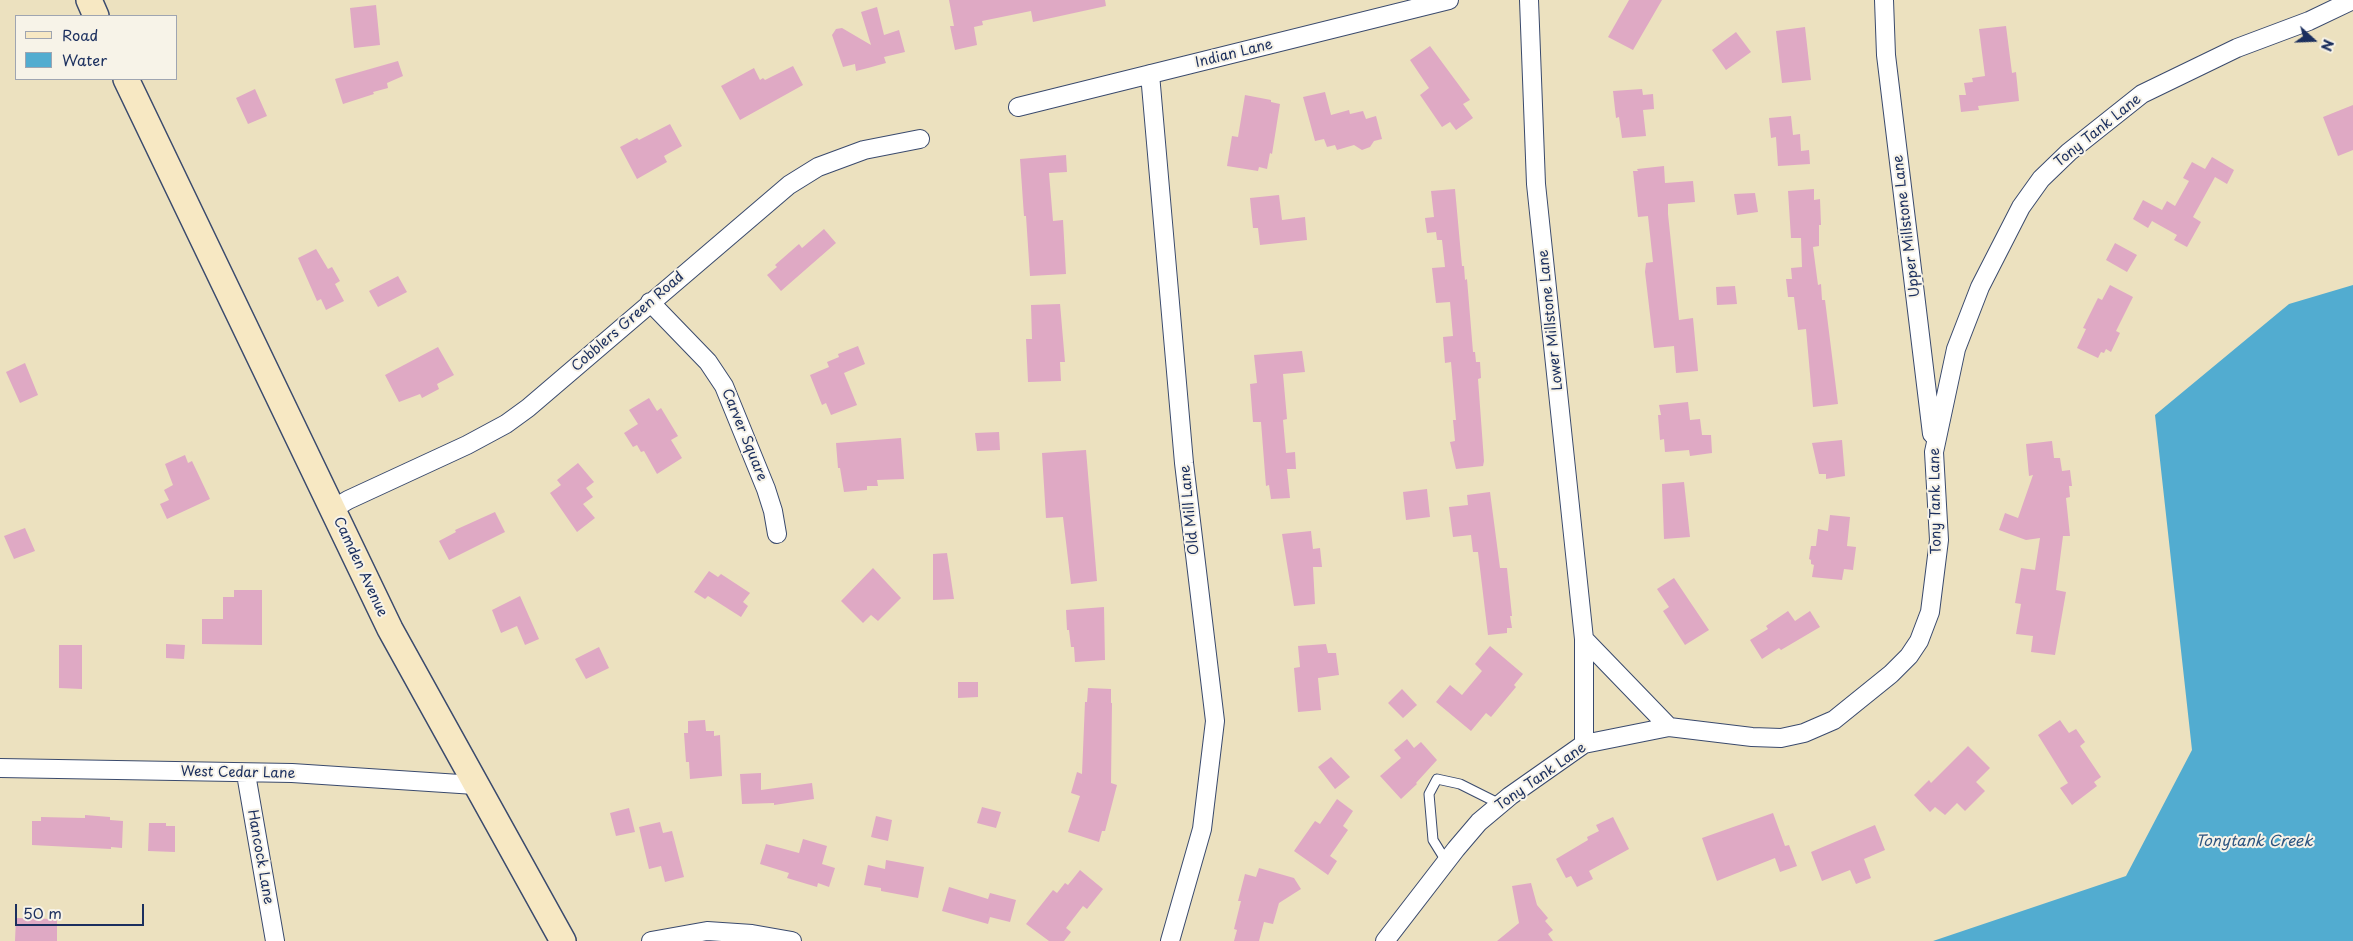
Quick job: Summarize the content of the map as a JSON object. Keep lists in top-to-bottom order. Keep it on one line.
{"streets":{"street":["Indian Lane","Tony Tank Lane","Upper Millstone Lane","Lower Millstone Lane","Cobblers Green Road","Carver Square","Old Mill Lane","Camden Avenue","West Cedar Lane","Hancock Lane"]},"crossings":[["Indian Lane","Old Mill Lane"],["Tony Tank Lane","Upper Millstone Lane"],["Tony Tank Lane","Lower Millstone Lane"],["Cobblers Green Road","Carver Square"],["Cobblers Green Road","Camden Avenue"],["Camden Avenue","West Cedar Lane"],["West Cedar Lane","Hancock Lane"]],"water":["Tonytank Creek"],"legend":["Road","Water"],"scale_bar":"50 m","north":"right"}
